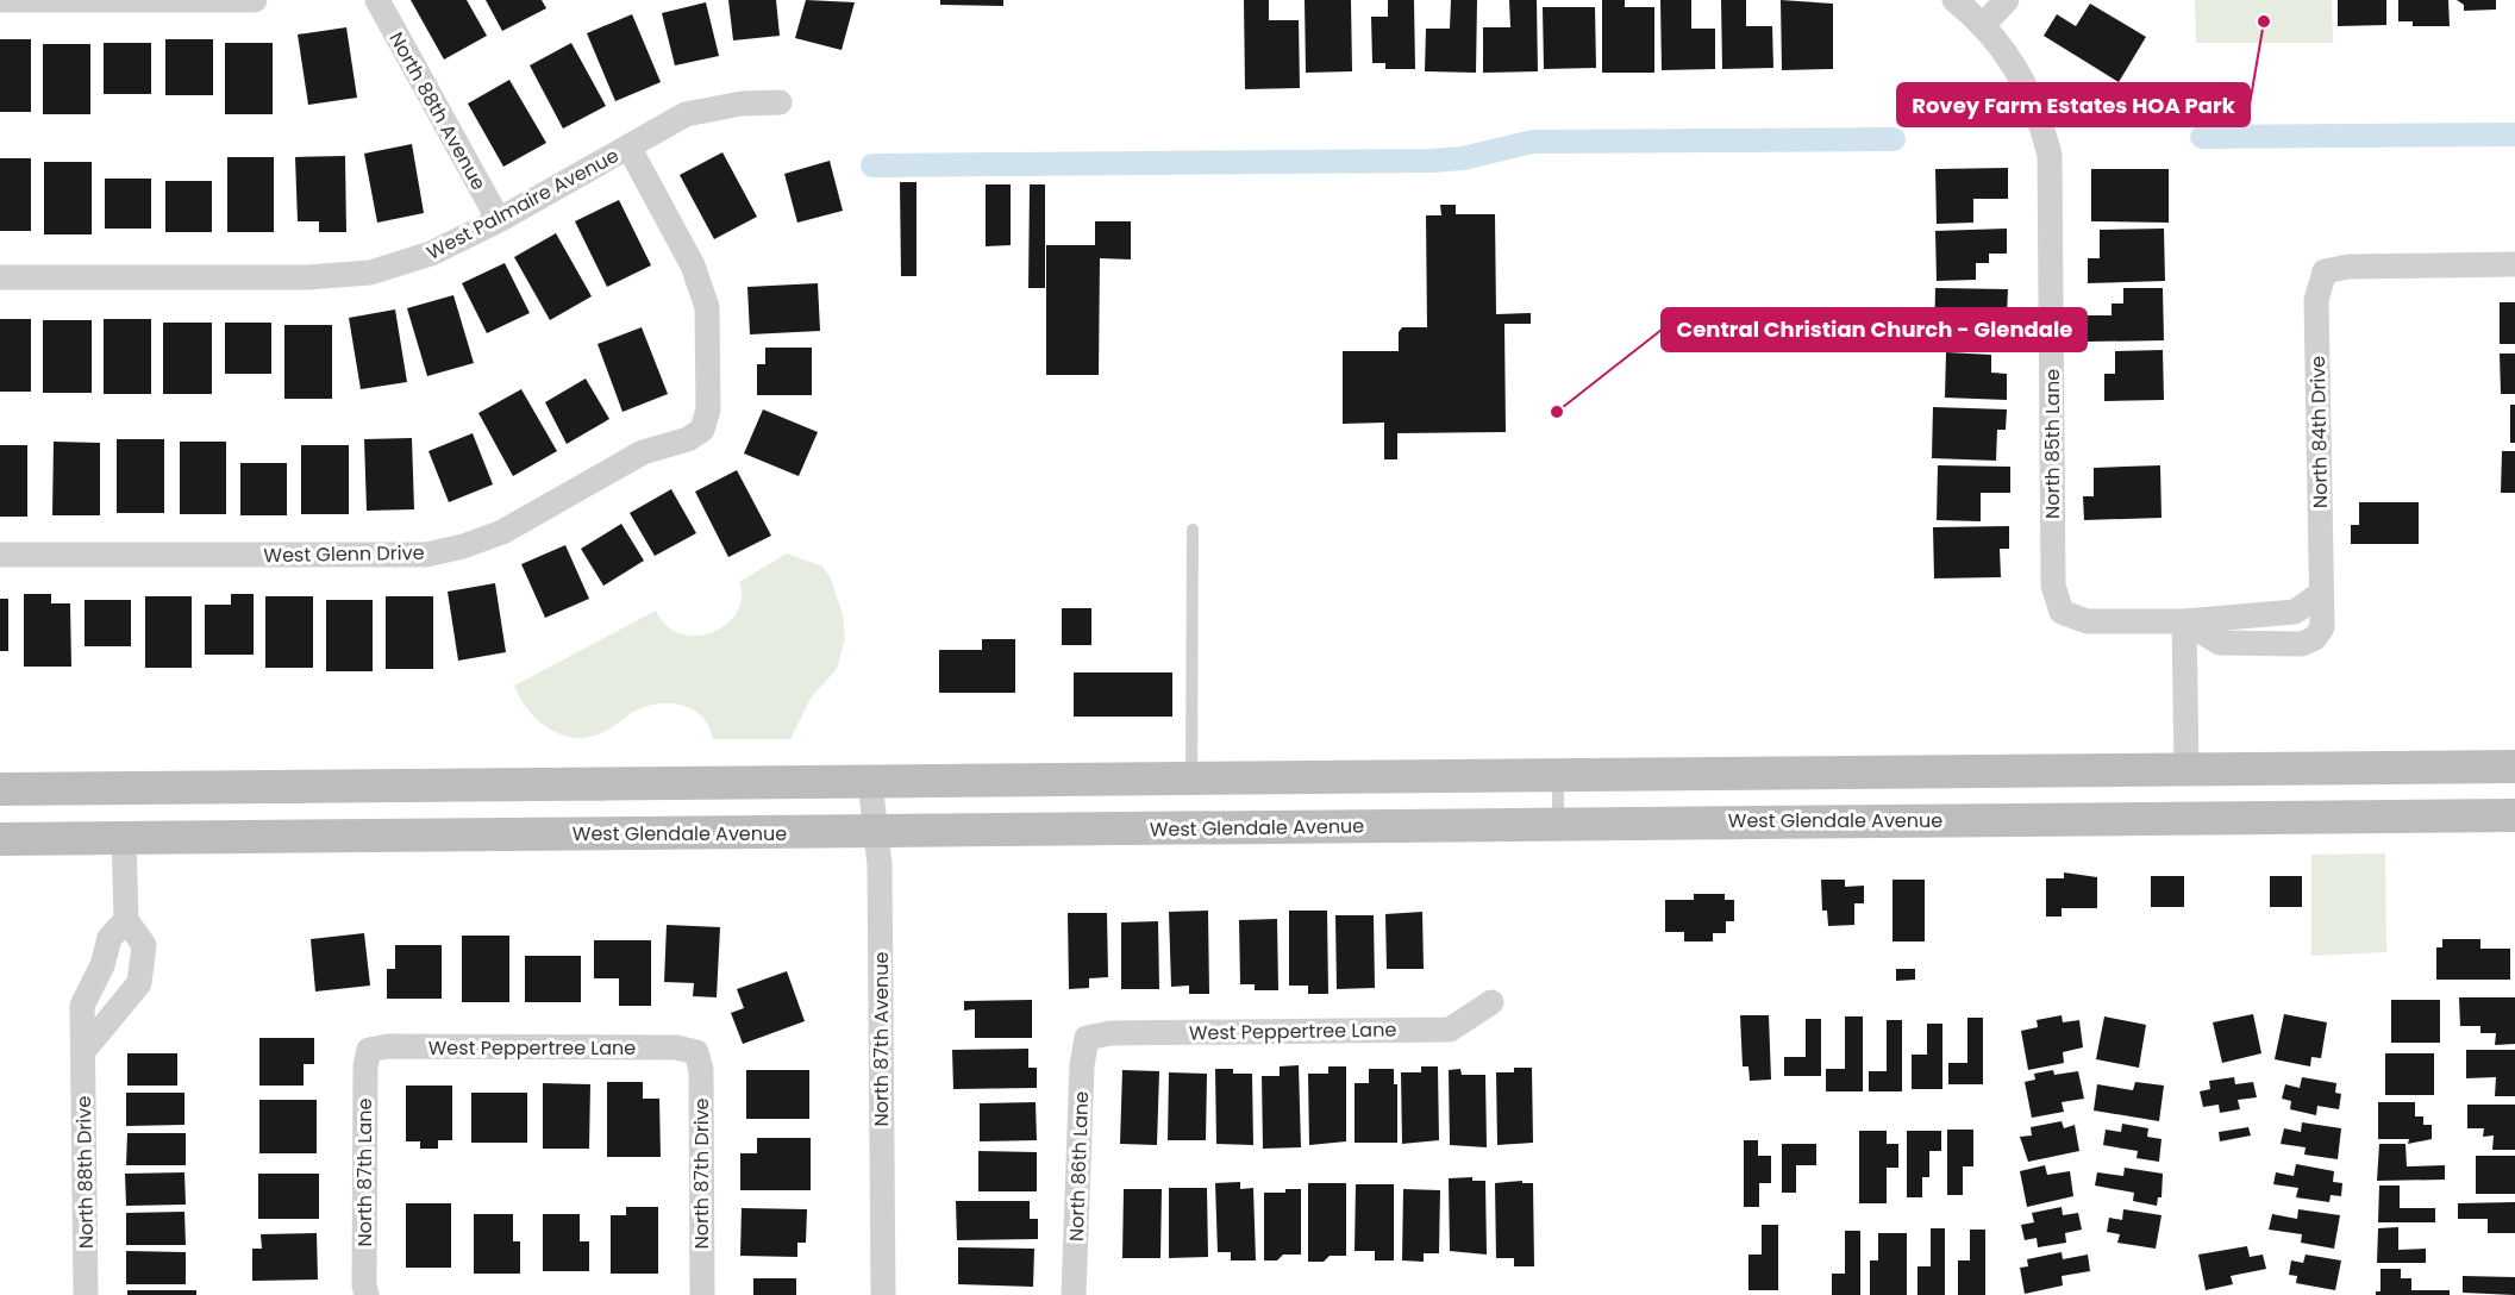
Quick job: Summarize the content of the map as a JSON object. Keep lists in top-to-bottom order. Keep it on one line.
{"streets":{"main road":["West Glendale Avenue"],"street":["North 88th Avenue","West Palmaire Avenue","North 84th Drive","North 85th Lane","West Glenn Drive","West Peppertree Lane","North 87th Avenue","North 86th Lane","North 88th Drive","North 87th Lane","North 87th Drive"]},"crossings":[["North 88th Avenue","West Palmaire Avenue"],["West Palmaire Avenue","West Glenn Drive"],["West Glendale Avenue","North 87th Avenue"],["West Peppertree Lane","North 86th Lane"],["West Peppertree Lane","North 87th Lane"],["West Peppertree Lane","North 87th Drive"]],"places":["Rovey Farm Estates HOA Park","Central Christian Church - Glendale"]}
